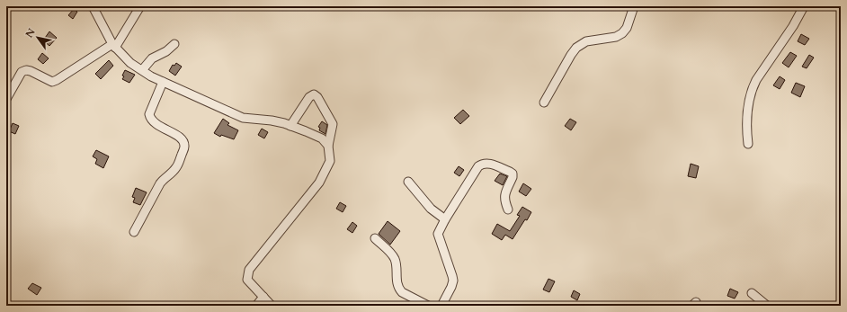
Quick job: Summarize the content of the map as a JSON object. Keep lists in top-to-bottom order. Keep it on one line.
{"north":"top left"}
